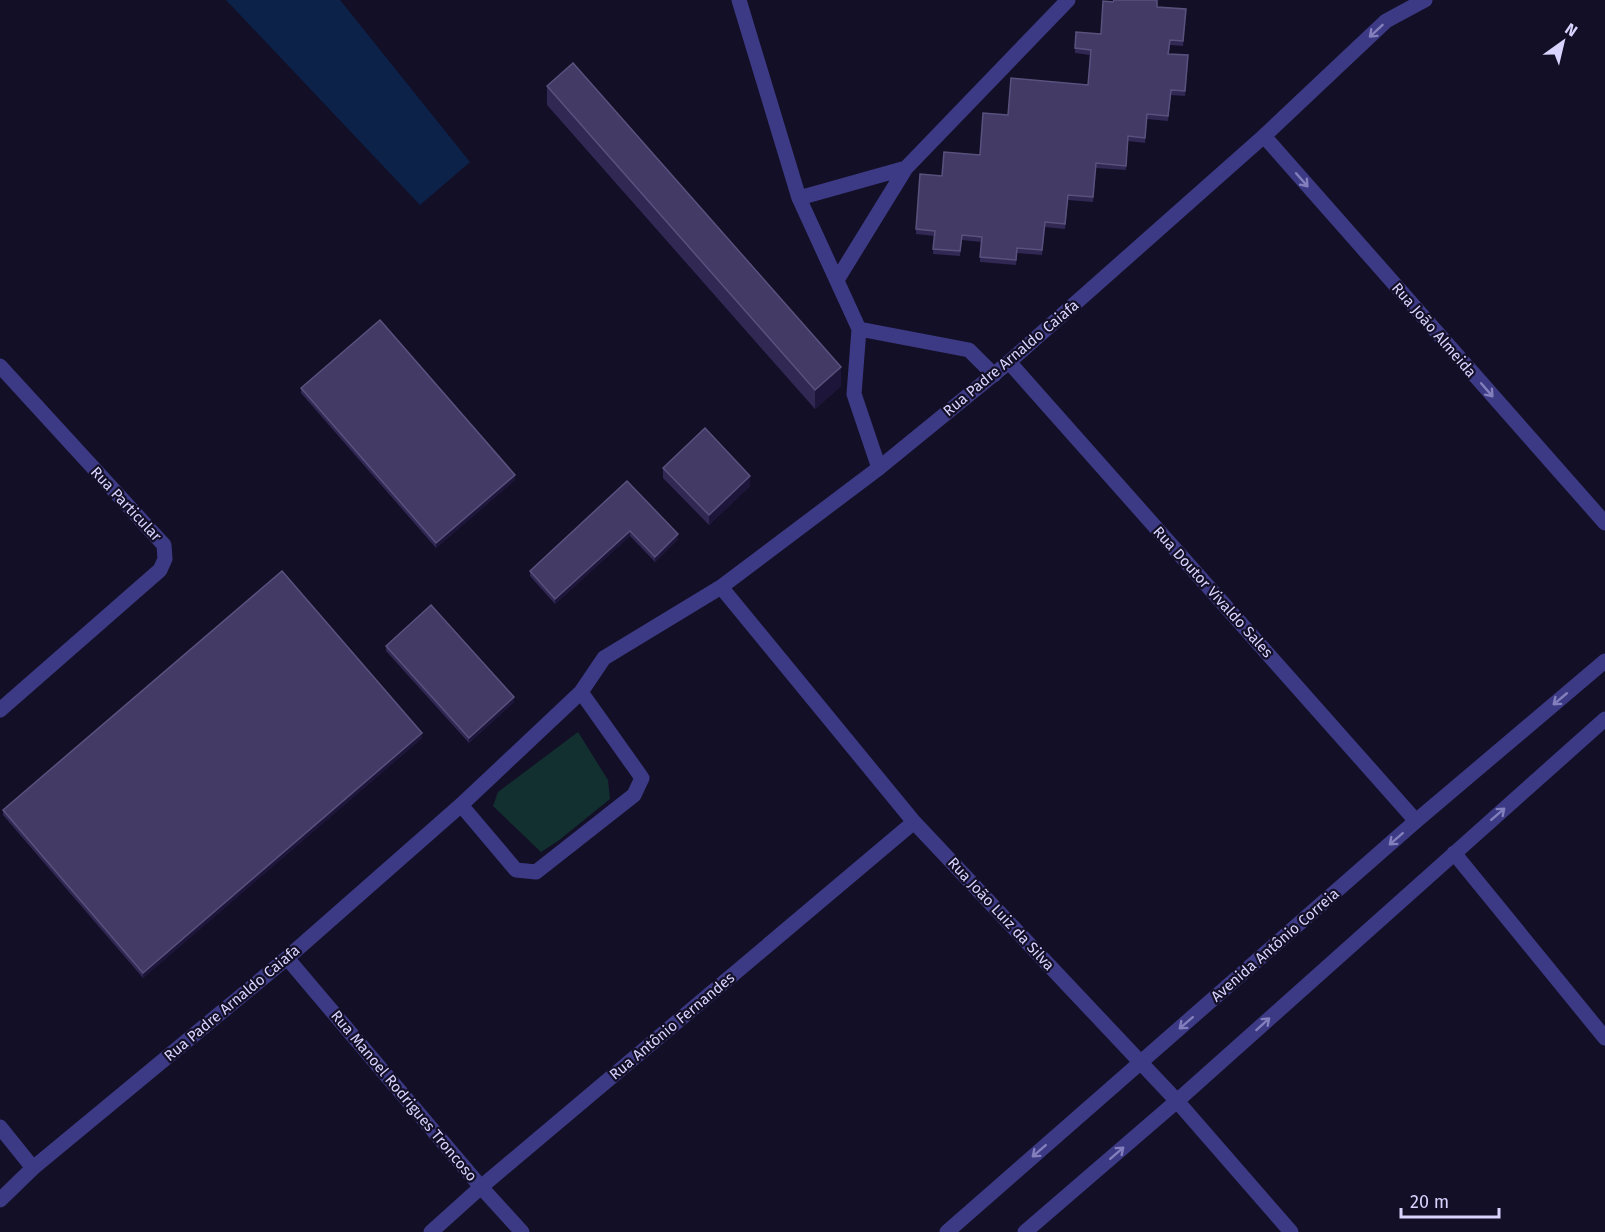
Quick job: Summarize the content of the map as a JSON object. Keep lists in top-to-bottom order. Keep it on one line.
{"streets":{"street":["Rua João Almeida","Rua Padre Arnaldo Caiafa","Rua Particular","Rua Doutor Vivaldo Sales","Rua João Luiz da Silva","Avenida Antônio Correia","Rua Antônio Fernandes","Rua Manoel Rodrigues Troncoso"]},"crossings":[["Rua João Almeida","Rua Padre Arnaldo Caiafa"],["Rua Padre Arnaldo Caiafa","Rua Doutor Vivaldo Sales"],["Rua Padre Arnaldo Caiafa","Rua João Luiz da Silva"],["Rua Padre Arnaldo Caiafa","Rua Manoel Rodrigues Troncoso"],["Rua Doutor Vivaldo Sales","Avenida Antônio Correia"],["Rua João Luiz da Silva","Avenida Antônio Correia"],["Rua João Luiz da Silva","Rua Antônio Fernandes"],["Rua Antônio Fernandes","Rua Manoel Rodrigues Troncoso"]],"one_way":["Rua João Almeida"],"scale_bar":"20 m","north":"top right"}
